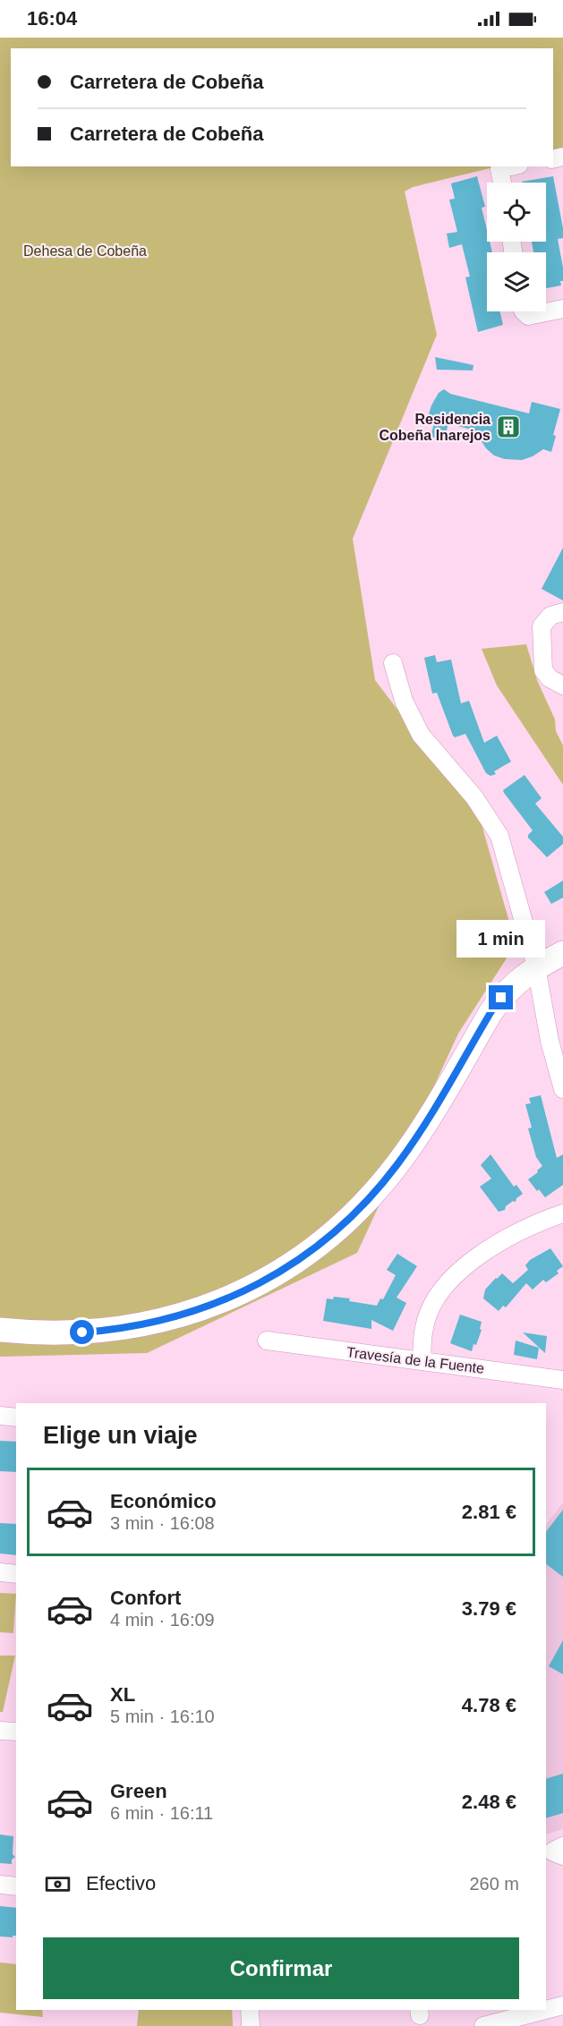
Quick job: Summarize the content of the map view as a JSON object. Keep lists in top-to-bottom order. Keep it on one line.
{"streets":{"street":["Travesía de la Fuente"]},"parks":["Dehesa de Cobeña"],"places":{"building":["Residencia Cobeña Inarejos"]},"page":{"status":"16:04","banner":["Carretera de Cobeña","Carretera de Cobeña"],"bubble":"1 min","heading":"Elige un viaje","list":[{"name":"Económico","note":"3 min · 16:08","value":"2.81 €"},{"name":"Confort","note":"4 min · 16:09","value":"3.79 €"},{"name":"XL","note":"5 min · 16:10","value":"4.78 €"},{"name":"Green","note":"6 min · 16:11","value":"2.48 €"}],"pay":["Efectivo","260 m"],"buttons":"Confirmar"}}
